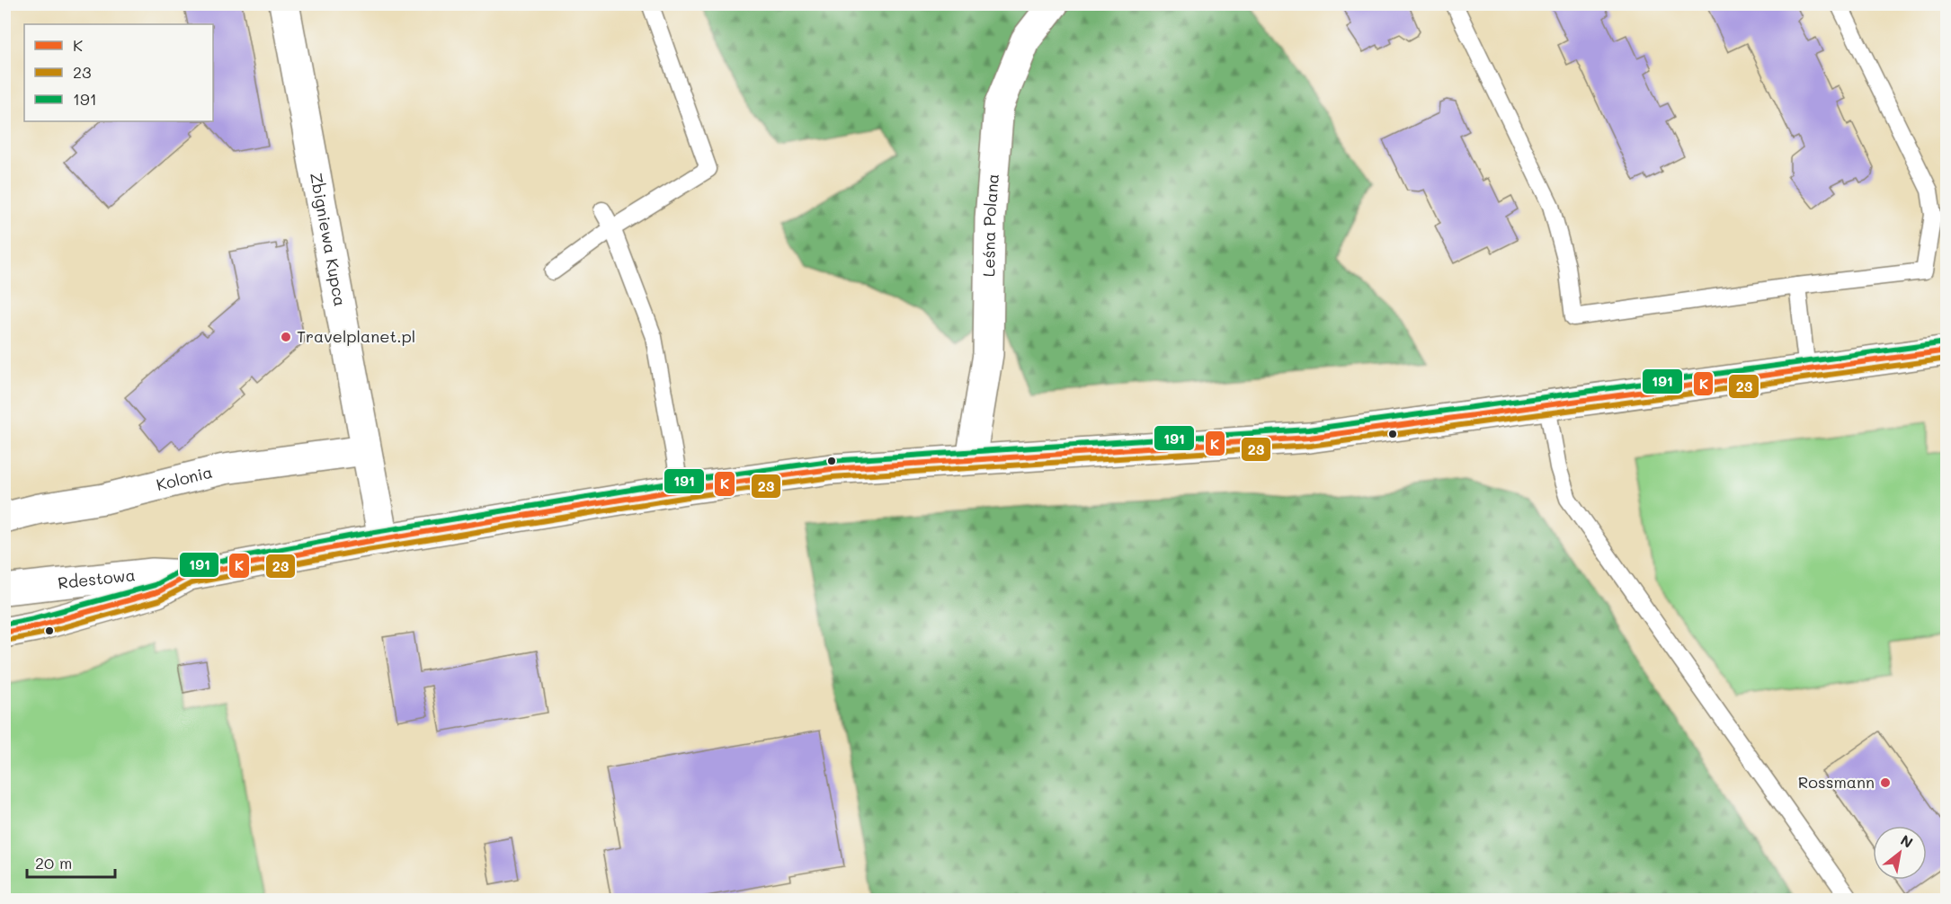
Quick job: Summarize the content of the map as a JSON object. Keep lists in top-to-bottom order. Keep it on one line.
{"streets":{"street":["Leśna Polana","Zbigniewa Kupca","Kolonia","Rdestowa"]},"crossings":[["Leśna Polana","Rdestowa"],["Zbigniewa Kupca","Kolonia"],["Zbigniewa Kupca","Rdestowa"]],"places":["Travelplanet.pl","Rossmann"],"lines":["transit line 191","transit line K","transit line 23"],"legend":["K","23","191"],"scale_bar":"20 m","north":"top right"}
